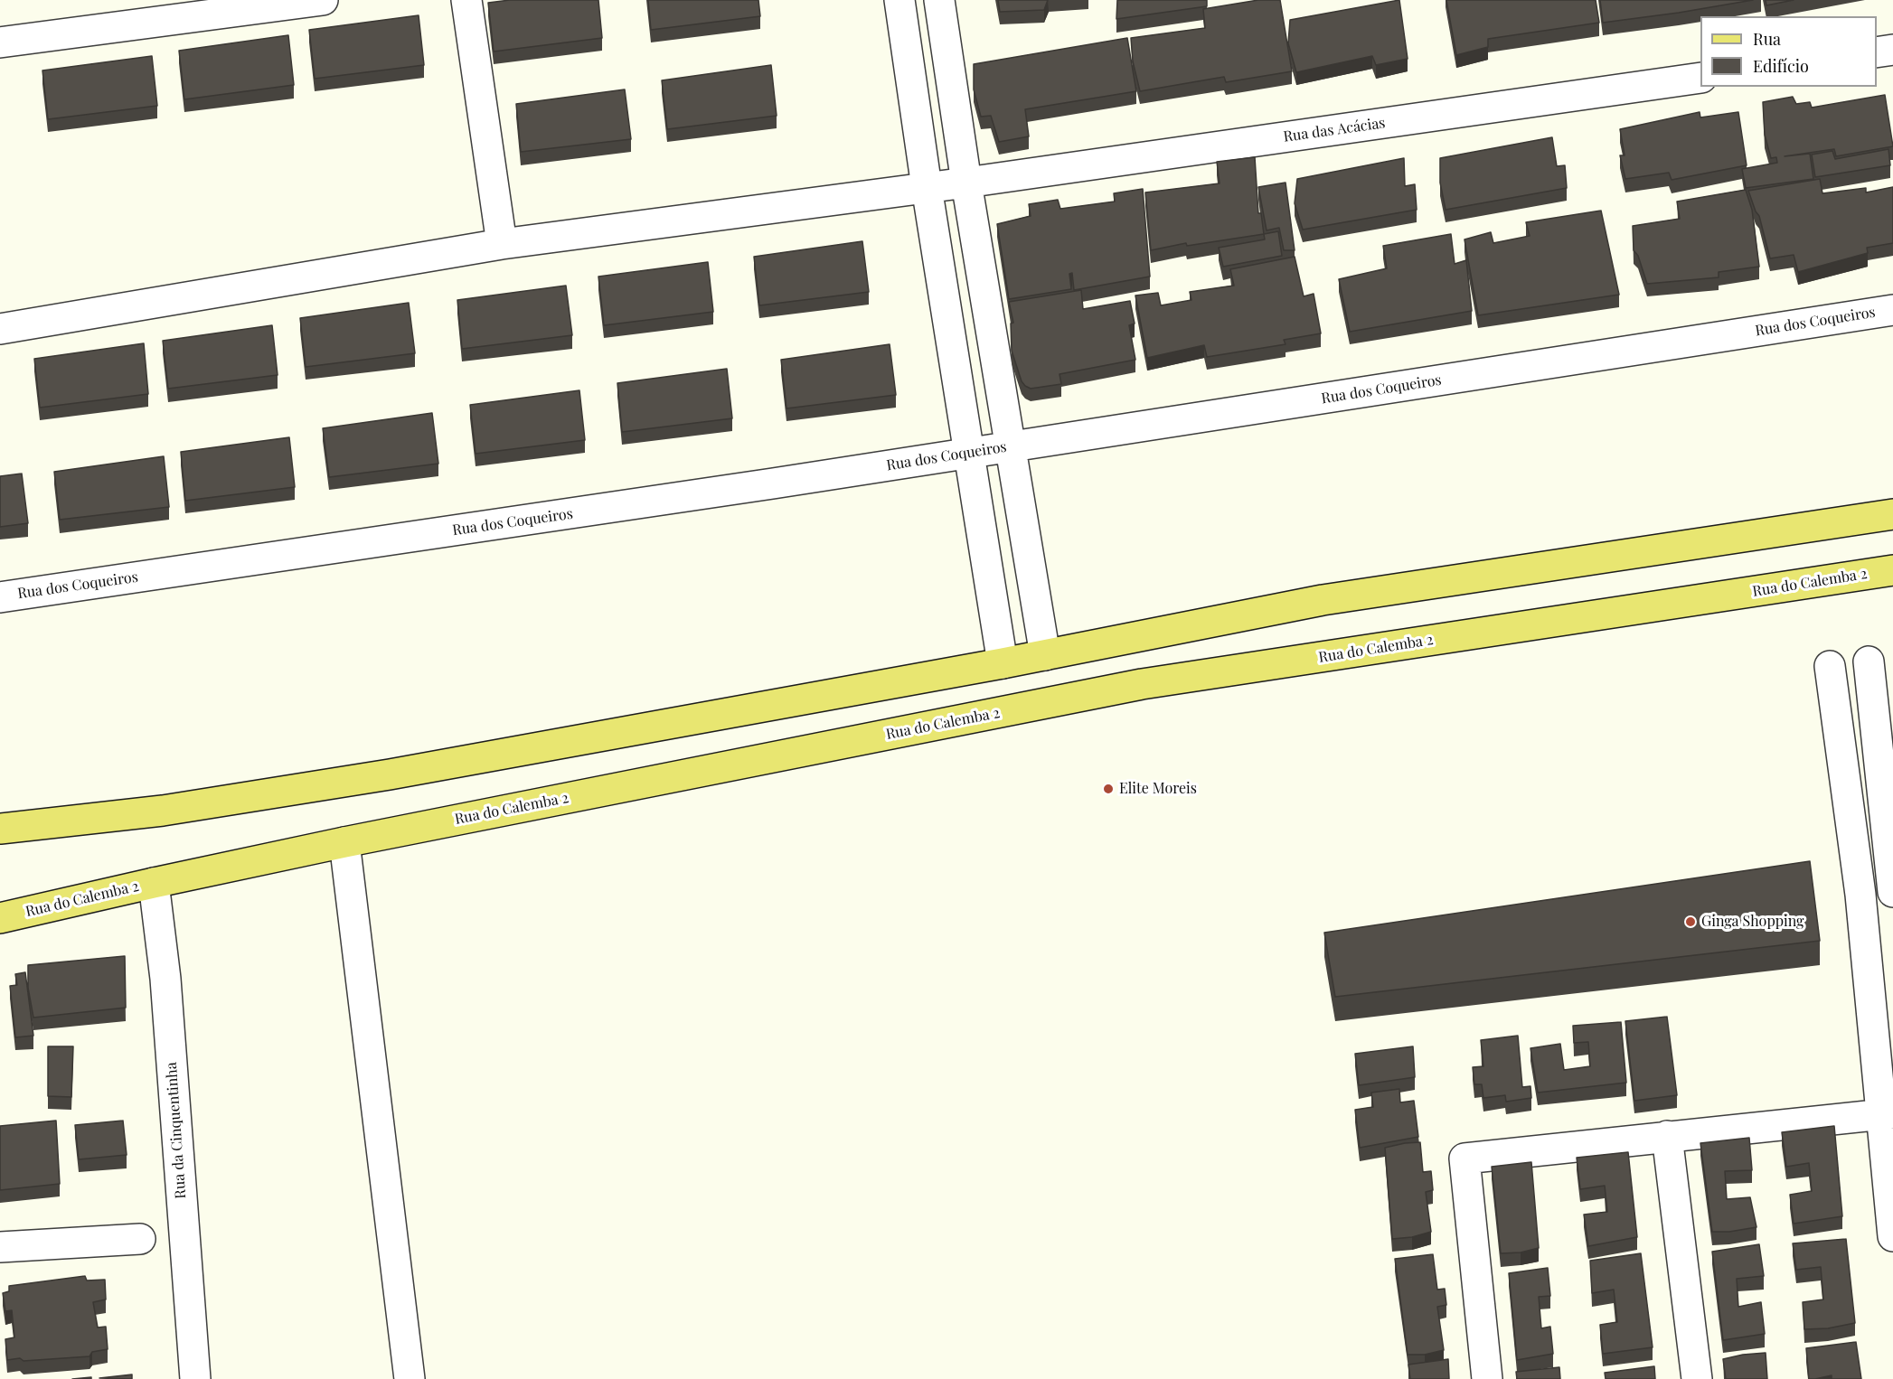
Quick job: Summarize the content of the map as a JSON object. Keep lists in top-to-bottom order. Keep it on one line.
{"streets":{"main road":["Rua do Calemba 2"],"street":["Rua das Acácias","Rua dos Coqueiros","Rua da Cinquentinha"]},"crossings":[["Rua do Calemba 2","Rua da Cinquentinha"]],"places":["Elite Moreis","Ginga Shopping"],"legend":["Rua","Edifício"]}
